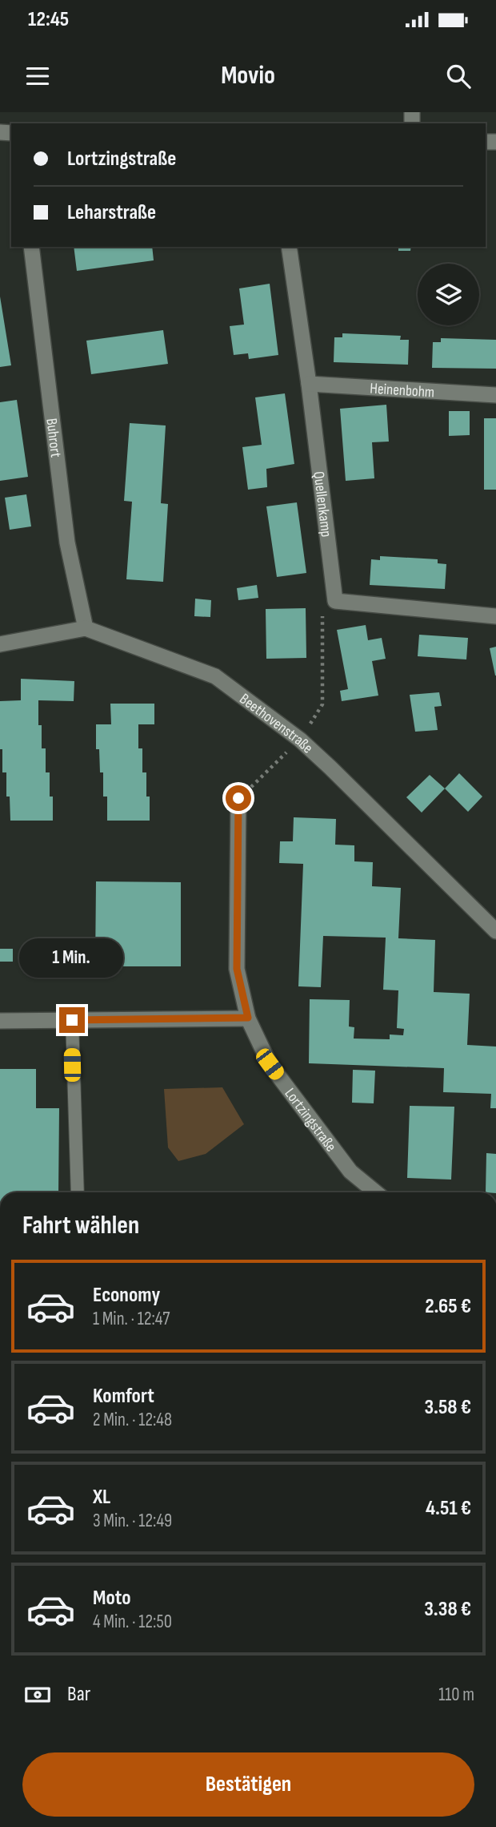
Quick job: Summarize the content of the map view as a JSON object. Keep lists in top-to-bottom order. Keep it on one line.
{"streets":{"street":["Heinenbohm","Buhrort","Quellenkamp","Beethovenstraße","Lortzingstraße"]},"crossings":[["Heinenbohm","Quellenkamp"],["Buhrort","Beethovenstraße"]],"page":{"status":"12:45","header":"Movio","banner":["Lortzingstraße","Leharstraße"],"bubble":"1 Min.","heading":"Fahrt wählen","list":[{"name":"Economy","note":"1 Min. · 12:47","value":"2.65 €"},{"name":"Komfort","note":"2 Min. · 12:48","value":"3.58 €"},{"name":"XL","note":"3 Min. · 12:49","value":"4.51 €"},{"name":"Moto","note":"4 Min. · 12:50","value":"3.38 €"}],"pay":["Bar","110 m"],"buttons":"Bestätigen"}}
